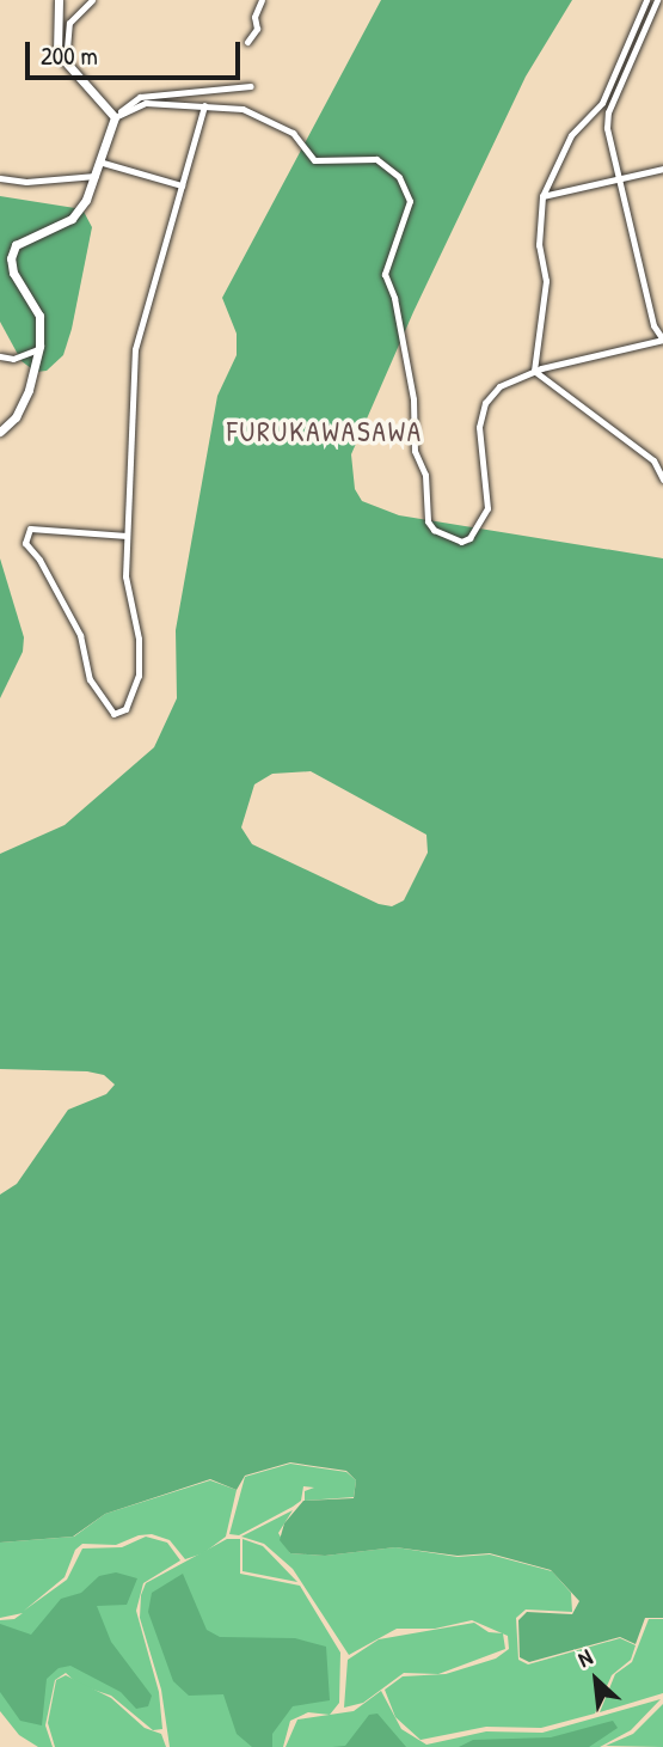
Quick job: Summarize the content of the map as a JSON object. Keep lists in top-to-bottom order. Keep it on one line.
{"districts":["FURUKAWASAWA"],"scale_bar":"200 m","north":"top left"}
